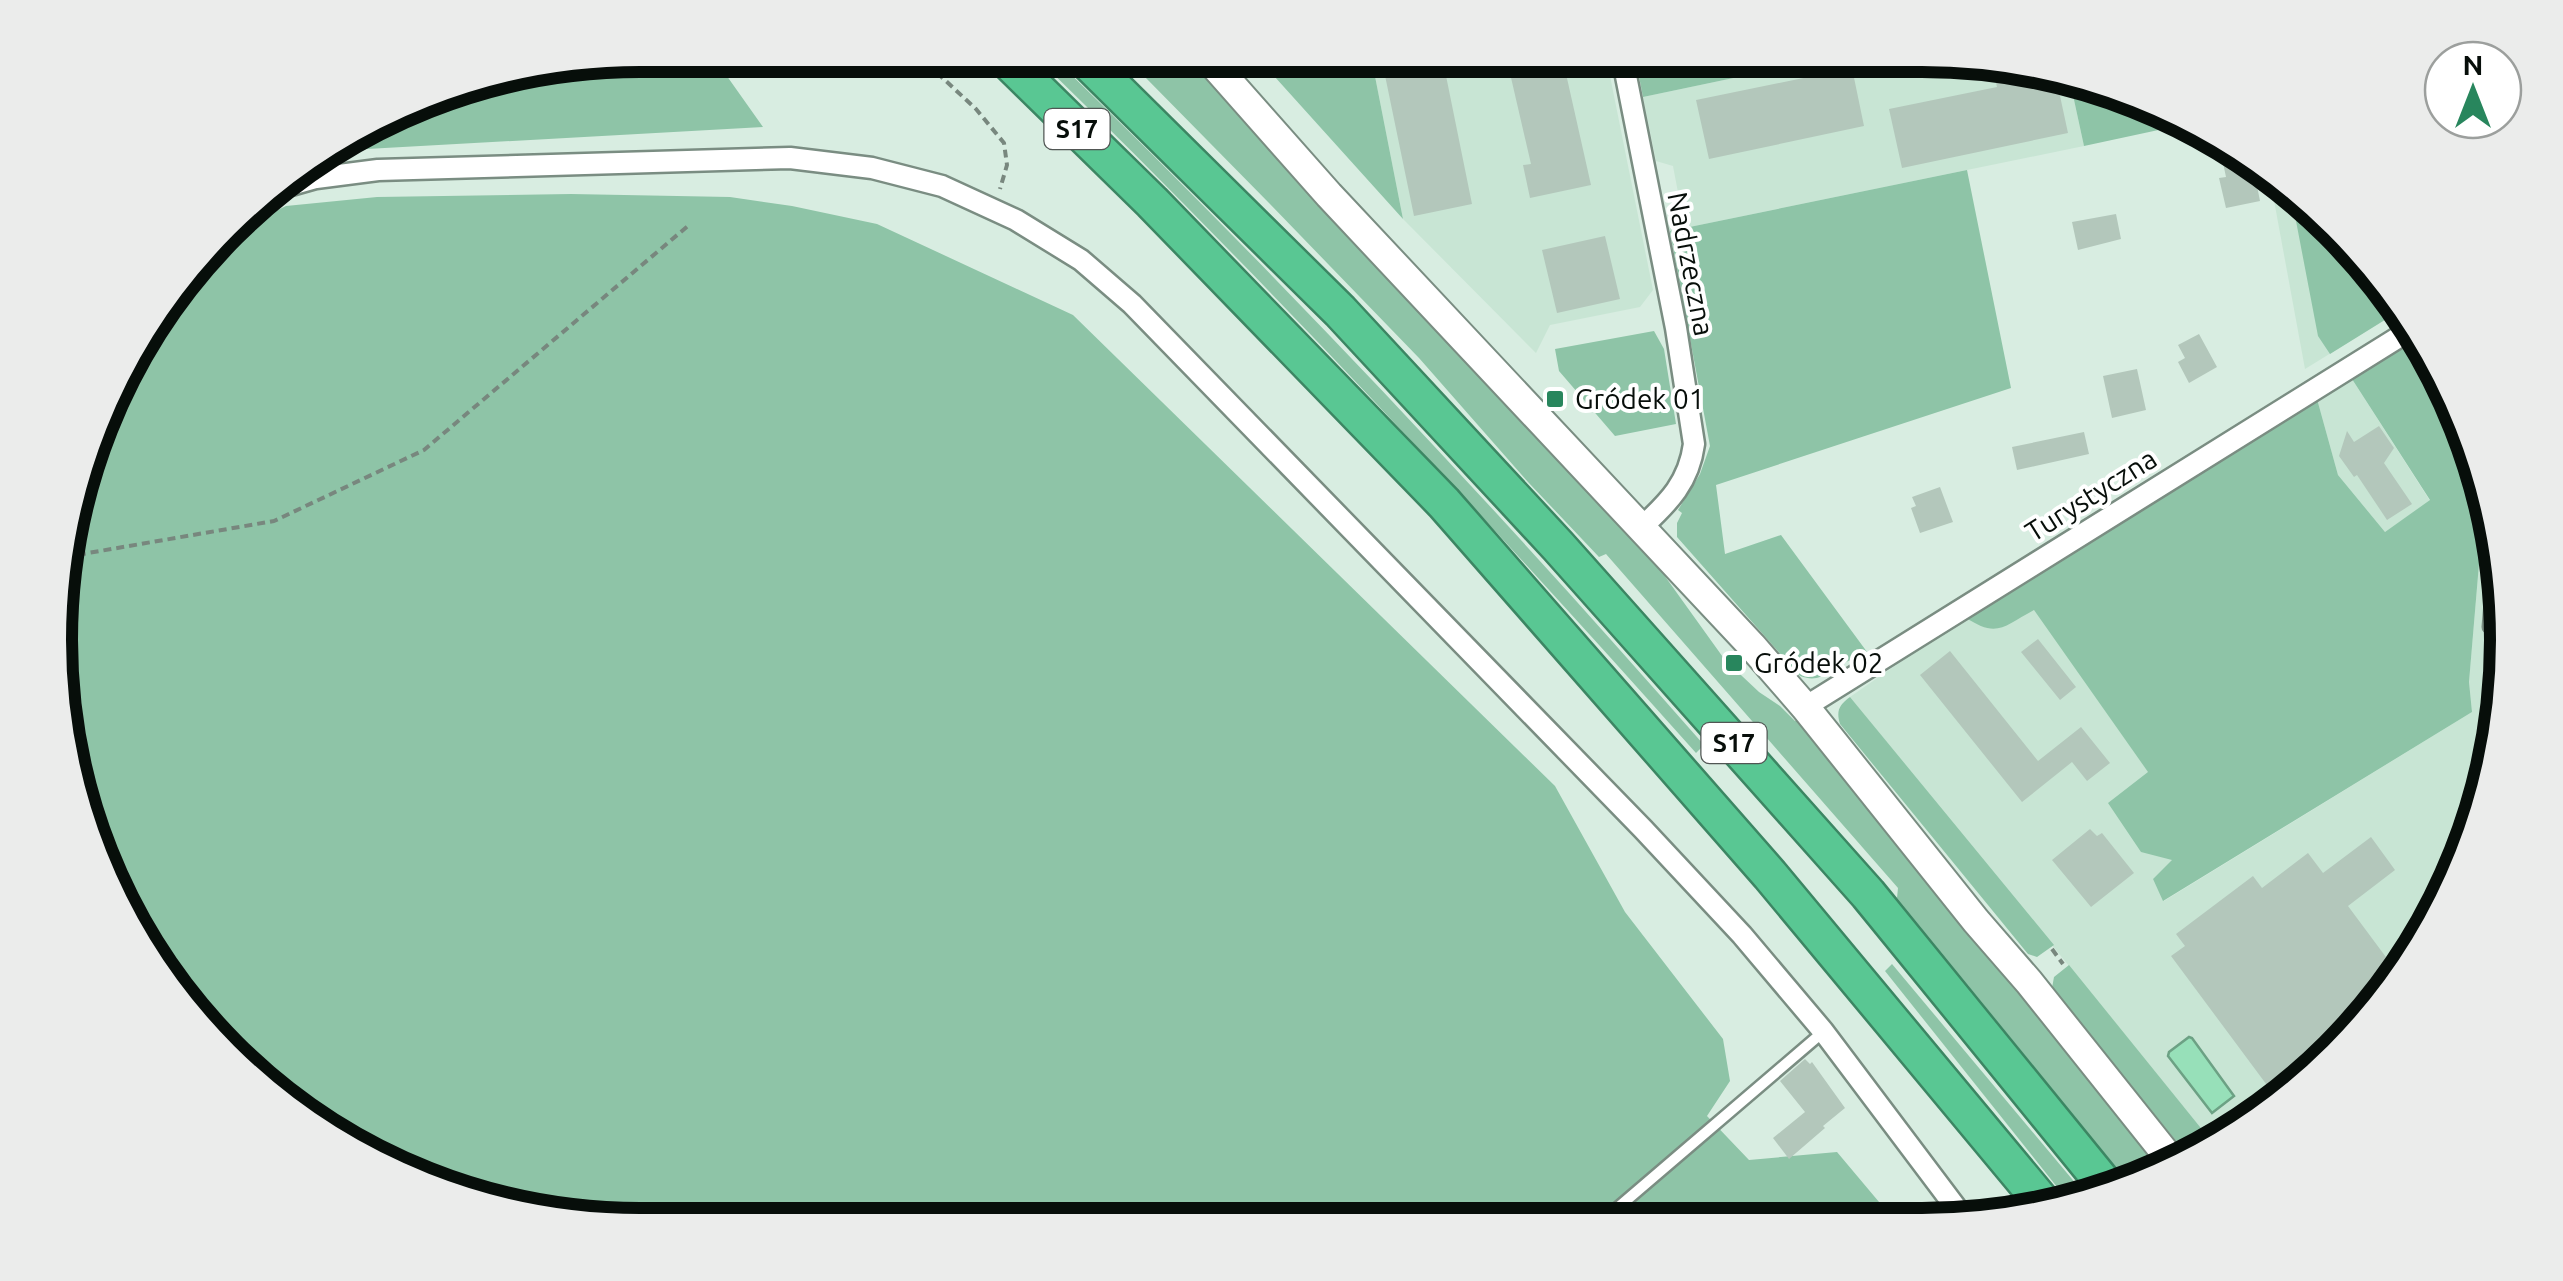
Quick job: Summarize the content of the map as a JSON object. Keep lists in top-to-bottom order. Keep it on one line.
{"streets":{"highway":["S17"],"street":["Nadrzeczna","Turystyczna"]},"places":{"transit":["Gródek 01","Gródek 02"]},"north":"top"}
